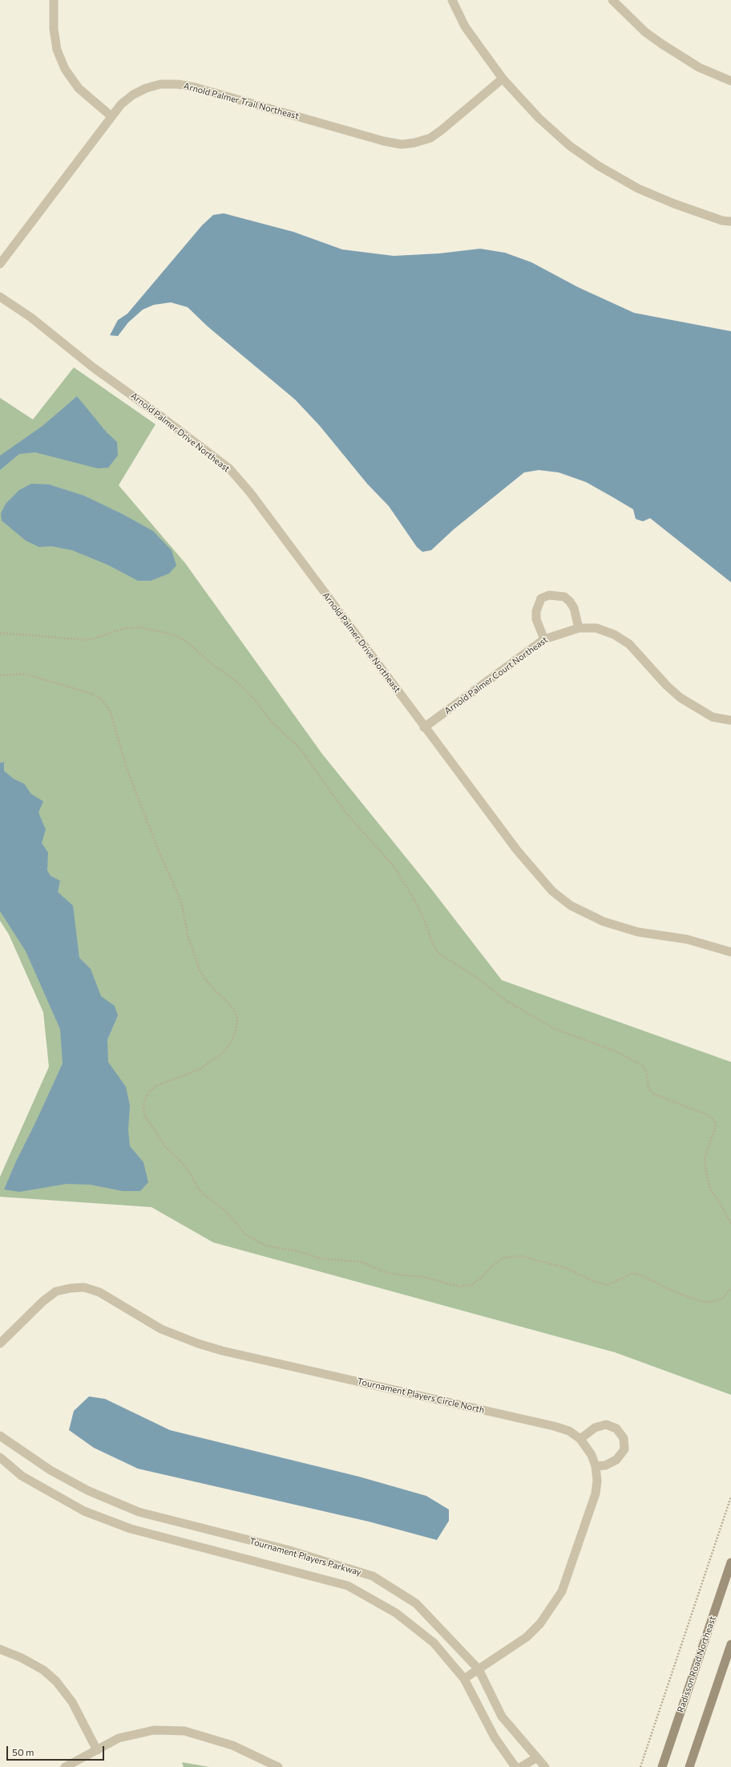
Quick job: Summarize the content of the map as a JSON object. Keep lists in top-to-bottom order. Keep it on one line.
{"streets":{"main road":["Radisson Road Northeast"],"street":["Arnold Palmer Trail Northeast","Arnold Palmer Drive Northeast","Arnold Palmer Court Northeast","Tournament Players Circle North","Tournament Players Parkway"]},"crossings":[["Arnold Palmer Drive Northeast","Arnold Palmer Court Northeast"],["Tournament Players Circle North","Tournament Players Parkway"]],"scale_bar":"50 m"}
